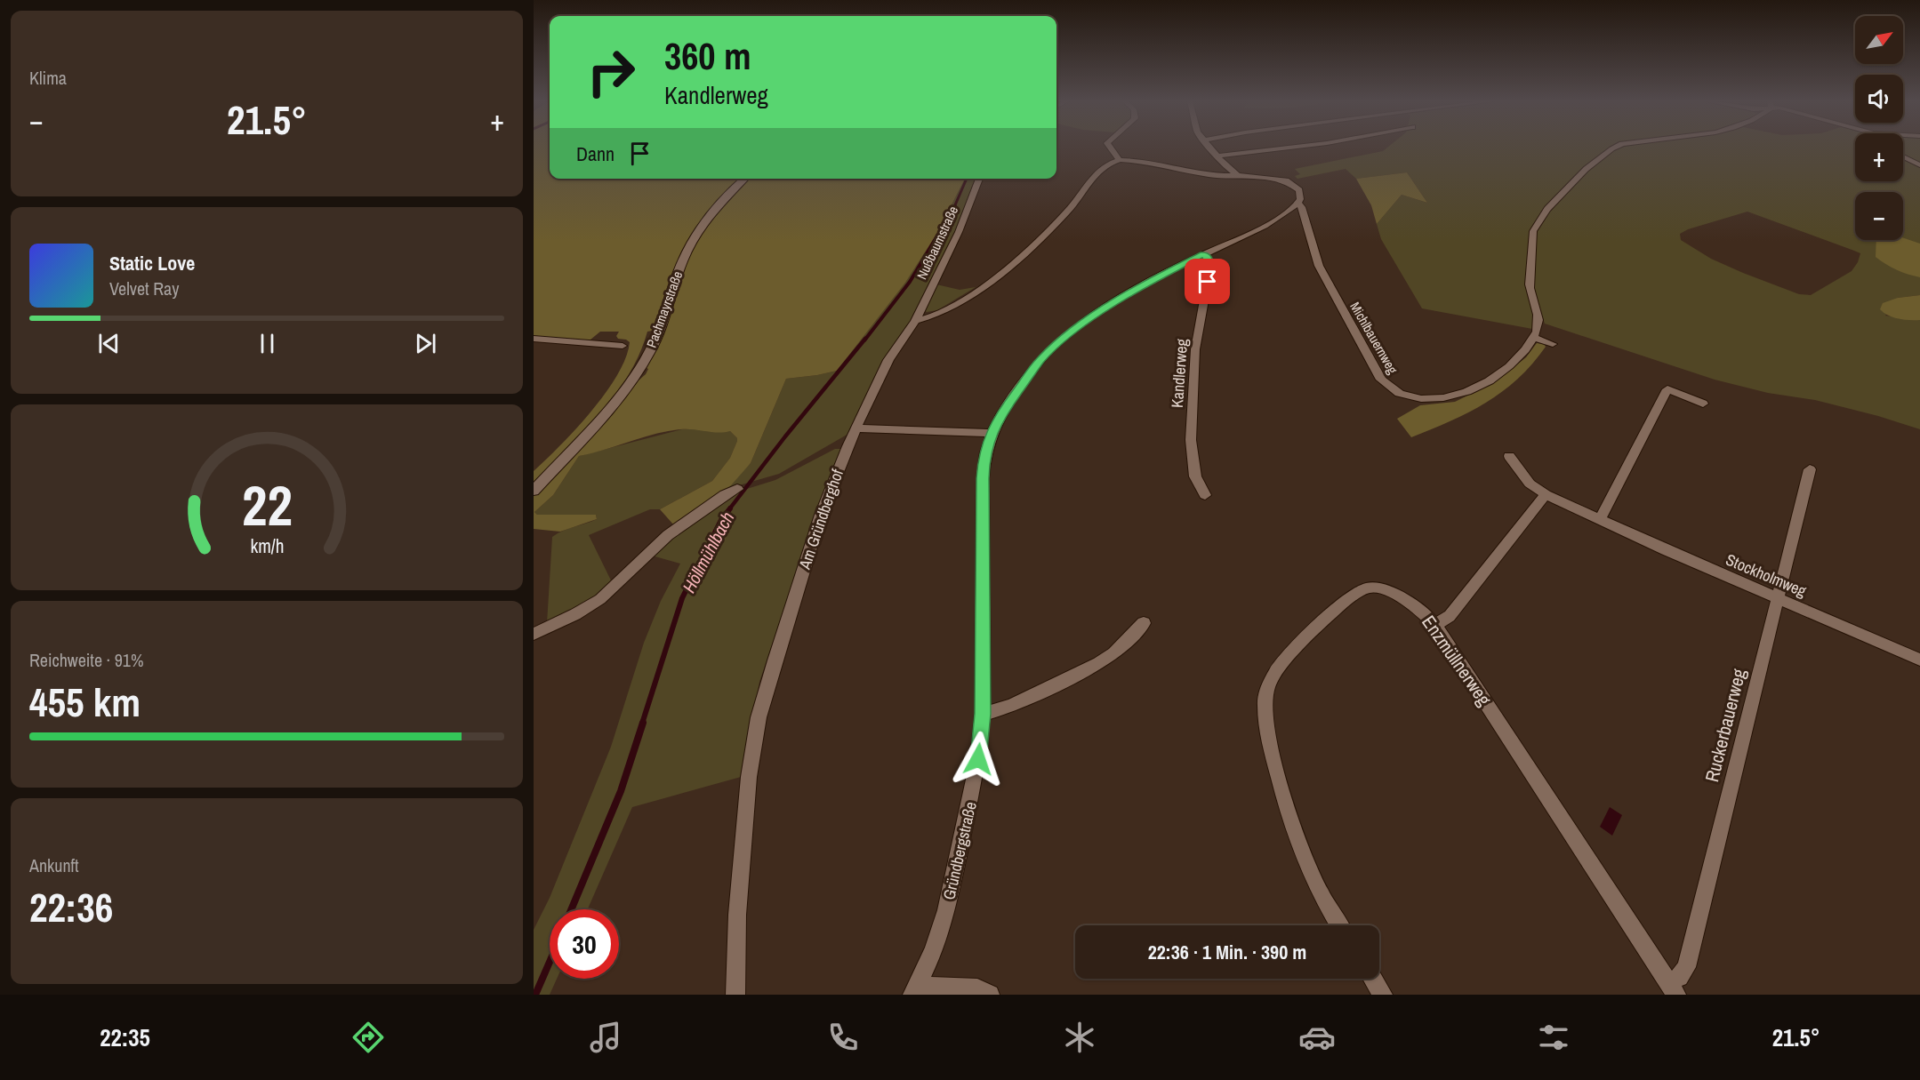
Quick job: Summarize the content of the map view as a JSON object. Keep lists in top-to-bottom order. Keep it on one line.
{"streets":{"street":["Nußbaumstraße","Pachmayrstraße","Michlbauernweg","Kandlerweg","Am Gründberghof","Stockholmweg","Enzmüllnerweg","Ruckerbauerweg","Gründbergstraße"]},"crossings":[["Nußbaumstraße","Am Gründberghof"],["Michlbauernweg","Gründbergstraße"],["Kandlerweg","Gründbergstraße"],["Stockholmweg","Ruckerbauerweg"],["Enzmüllnerweg","Ruckerbauerweg"]],"water":["Höllmühlbach"],"north":"top right","page":{"tile":["Klima",["Reichweite · 91%","455 km"],["Ankunft","22:36"]],"map_buttons":["+","−"],"turn":["360 m","Kandlerweg"],"heat":["−","21.5°","+"],"then":"Dann","song":["Static Love","Velvet Ray"],"limit":"30","trip":"22:36 · 1 Min. · 390 m","tabs":["22:35","21.5°"],"gauge":["22","km/h"]}}
